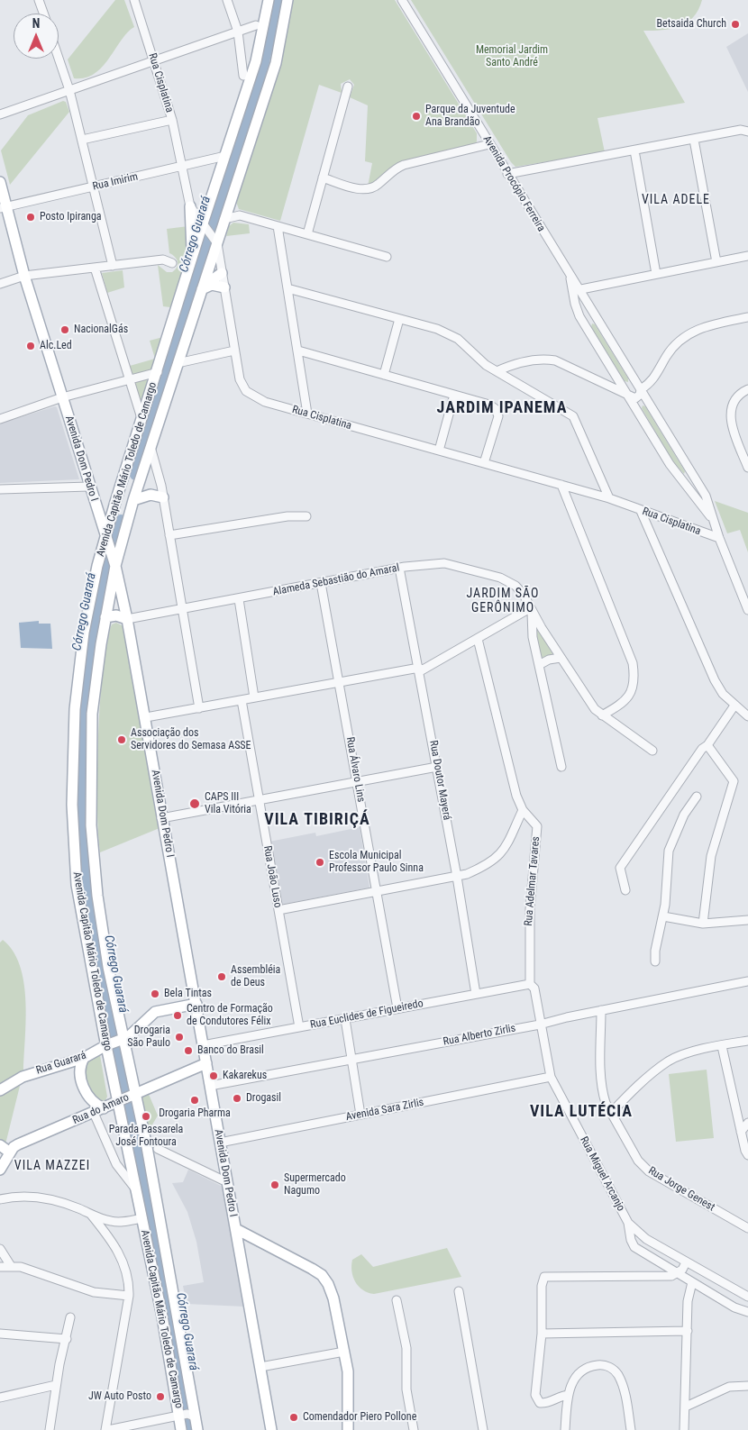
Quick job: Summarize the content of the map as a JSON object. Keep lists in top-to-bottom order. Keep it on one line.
{"streets":{"main road":["Avenida Dom Pedro I","Avenida Capitão Mário Toledo de Camargo","Rua Guarará","Rua do Amaro"],"street":["Rua Cisplatina","Rua Imirim","Avenida Procópio Ferreira","Alameda Sebastião do Amaral","Rua Álvaro Lins","Rua Doutor Mayerá","Rua João Luso","Rua Adelmar Tavares","Rua Euclides de Figueiredo","Rua Alberto Zirlis","Avenida Sara Zirlis","Rua Miguel Arcanjo","Rua Jorge Genest"]},"crossings":[["Rua Cisplatina","Rua Imirim"],["Rua Cisplatina","Avenida Procópio Ferreira"],["Rua Cisplatina","Avenida Capitão Mário Toledo de Camargo"],["Rua Imirim","Avenida Dom Pedro I"],["Rua Imirim","Avenida Capitão Mário Toledo de Camargo"],["Avenida Dom Pedro I","Avenida Capitão Mário Toledo de Camargo"],["Avenida Dom Pedro I","Alameda Sebastião do Amaral"],["Avenida Dom Pedro I","Rua Euclides de Figueiredo"],["Avenida Dom Pedro I","Rua Alberto Zirlis"],["Avenida Dom Pedro I","Rua Guarará"],["Avenida Dom Pedro I","Rua do Amaro"],["Avenida Dom Pedro I","Avenida Sara Zirlis"],["Avenida Capitão Mário Toledo de Camargo","Rua Guarará"],["Avenida Capitão Mário Toledo de Camargo","Rua do Amaro"],["Alameda Sebastião do Amaral","Rua Álvaro Lins"],["Alameda Sebastião do Amaral","Rua Doutor Mayerá"],["Rua Álvaro Lins","Rua Euclides de Figueiredo"],["Rua Doutor Mayerá","Rua Euclides de Figueiredo"],["Rua João Luso","Rua Euclides de Figueiredo"],["Rua Adelmar Tavares","Rua Euclides de Figueiredo"],["Rua Adelmar Tavares","Rua Alberto Zirlis"],["Rua Adelmar Tavares","Rua Miguel Arcanjo"],["Rua Alberto Zirlis","Rua Miguel Arcanjo"],["Rua Alberto Zirlis","Rua Jorge Genest"],["Avenida Sara Zirlis","Rua Miguel Arcanjo"]],"districts":["VILA ADELE","JARDIM IPANEMA","JARDIM SÃO GERÔNIMO","VILA TIBIRIÇÁ","VILA LUTÉCIA","VILA MAZZEI"],"water":["Córrego Guarará"],"parks":["Memorial Jardim Santo André"],"places":["Betsaida Church","Parque da Juventude Ana Brandão","Posto Ipiranga","NacionalGás","Alc.Led","Associação dos Servidores do Semasa ASSE","CAPS III Vila Vitória","Escola Municipal Professor Paulo Sinna","Assembléia de Deus","Bela Tintas","Centro de Formação de Condutores Félix","Drogaria São Paulo","Banco do Brasil","Kakarekus","Drogasil","Drogaria Pharma","Parada Passarela José Fontoura","Supermercado Nagumo","JW Auto Posto","Comendador Piero Pollone"],"north":"top"}
